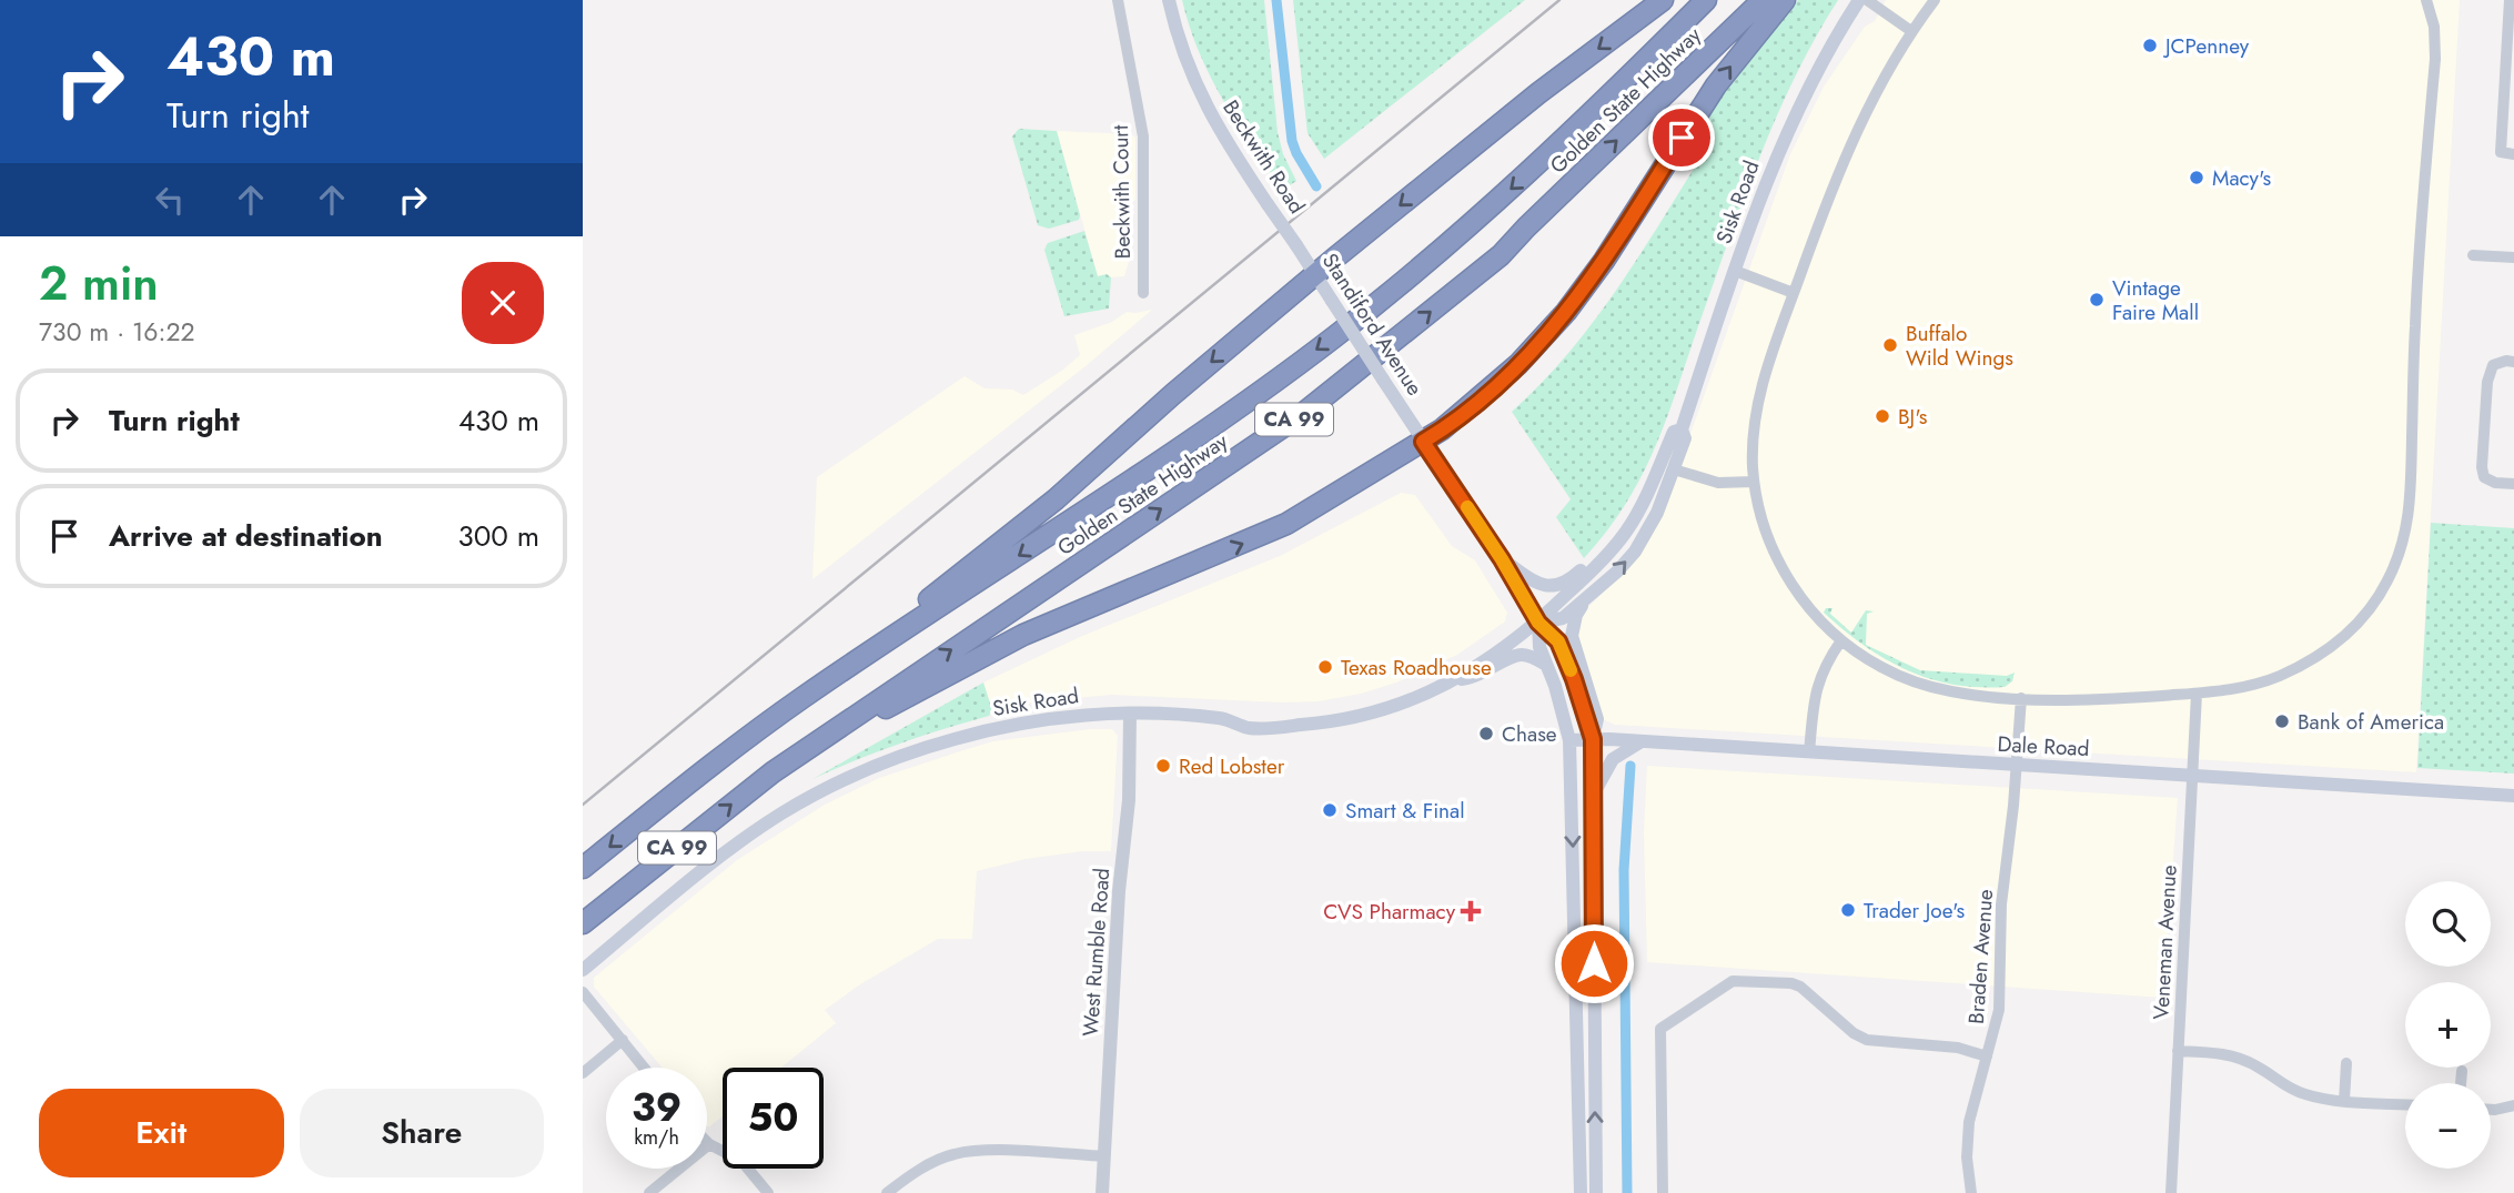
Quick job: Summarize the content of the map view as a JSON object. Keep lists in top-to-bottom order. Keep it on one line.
{"streets":{"highway":["Golden State Highway","CA 99"],"main road":["Beckwith Road","Sisk Road","Standiford Avenue","Dale Road"],"street":["Beckwith Court","Veneman Avenue","West Rumble Road","Braden Avenue"]},"crossings":[["Beckwith Road","Standiford Avenue"],["Sisk Road","Standiford Avenue"],["Sisk Road","West Rumble Road"],["Standiford Avenue","Dale Road"],["Dale Road","Veneman Avenue"],["Dale Road","Braden Avenue"]],"places":{"other":["JCPenney","Macy's","Vintage Faire Mall","Buffalo Wild Wings","BJ's","Texas Roadhouse","Bank of America","Chase","Red Lobster","Smart & Final","Trader Joe's"],"health":["CVS Pharmacy"]},"page":{"turn":["430 m","Turn right"],"heading":["2 min","730 m · 16:22"],"list":[{"name":"Turn right","value":"430 m"},{"name":"Arrive at destination","value":"300 m"}],"map_buttons":["+","−"],"speed":"39 km/h","limit":"50","buttons":["Exit","Share"]}}
